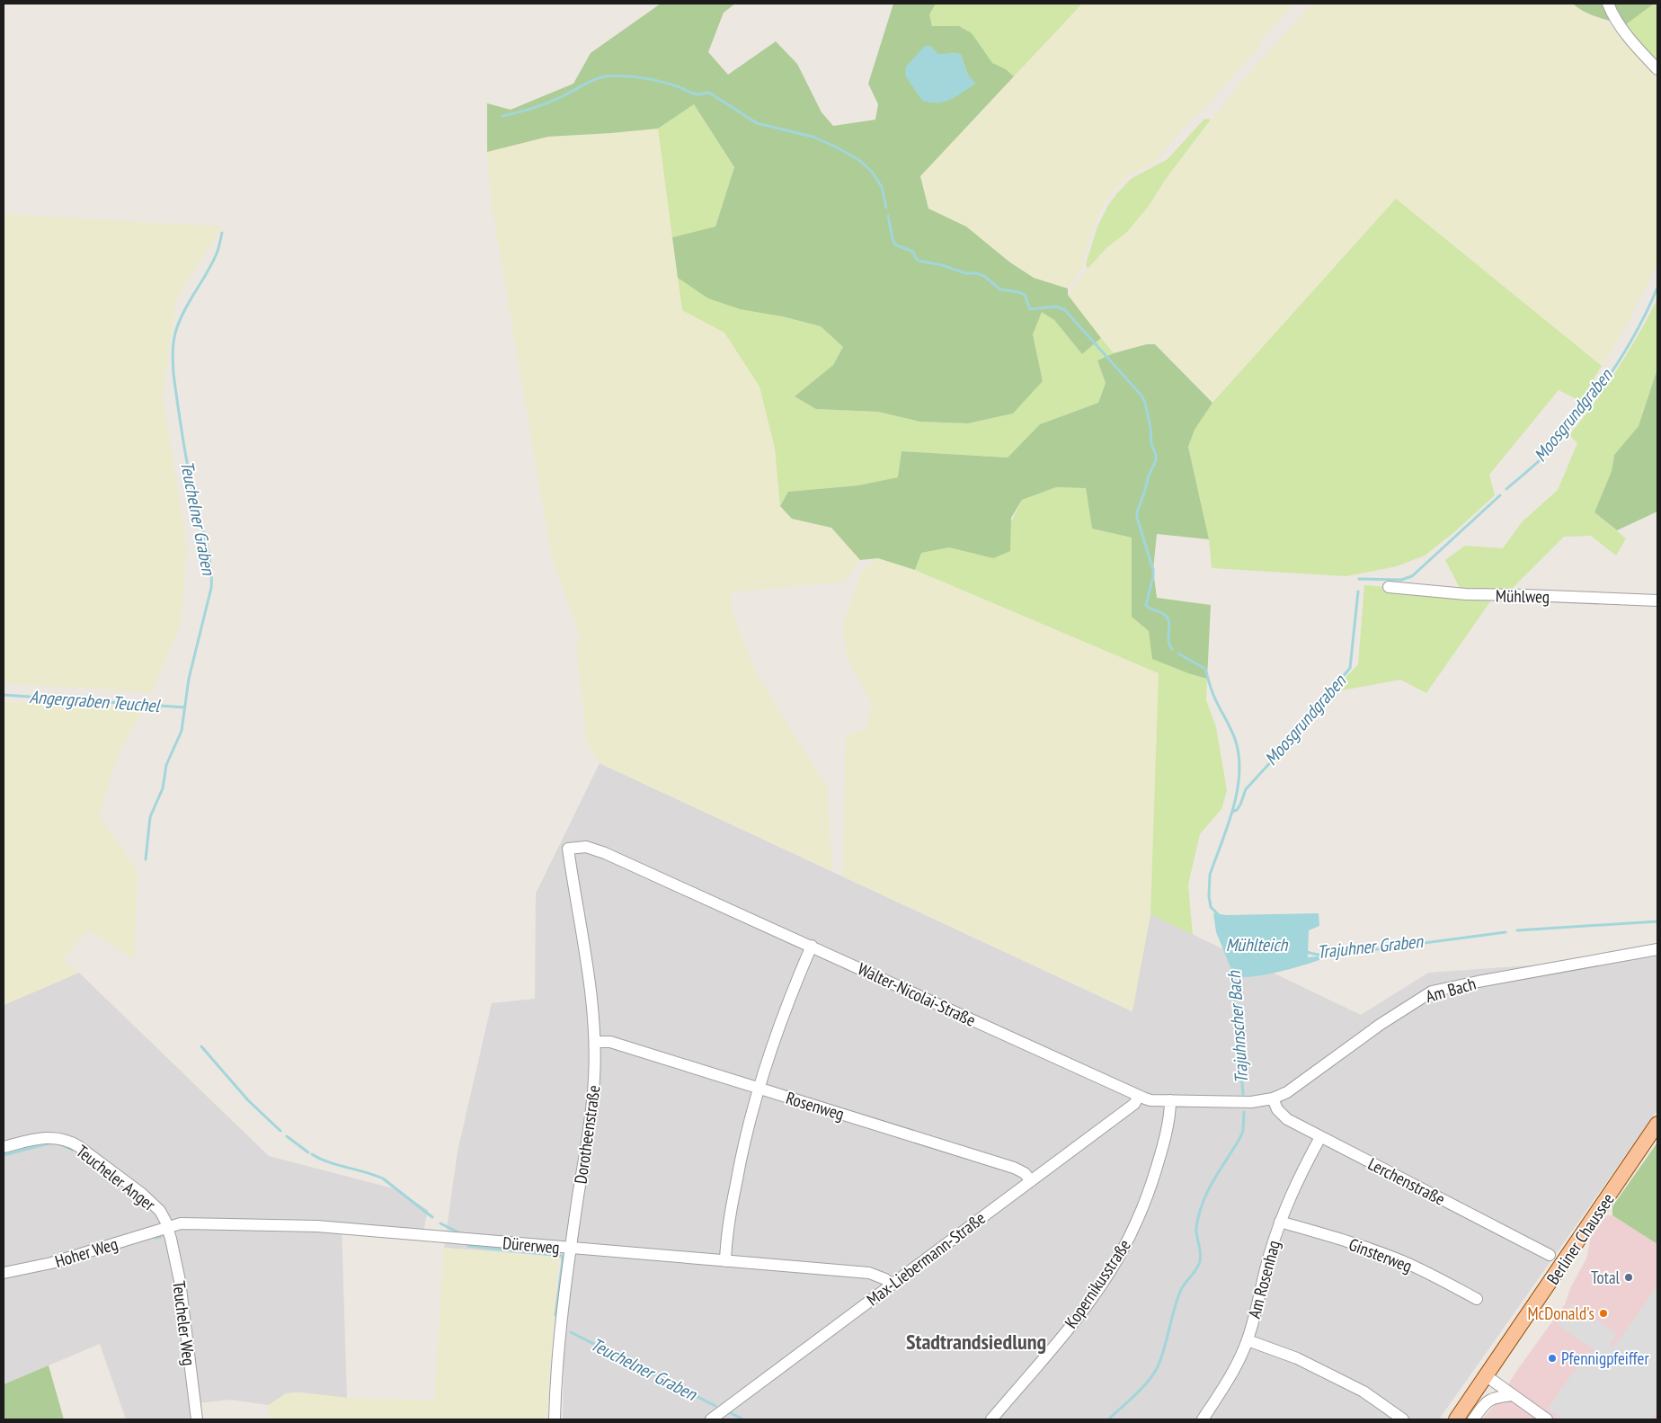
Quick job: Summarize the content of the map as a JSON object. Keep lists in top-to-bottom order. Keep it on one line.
{"streets":{"main road":["Berliner Chaussee"],"street":["Mühlweg","Am Bach","Walter-Nicolai-Straße","Rosenweg","Dorotheenstraße","Teucheler Anger","Lerchenstraße","Dürerweg","Hoher Weg","Ginsterweg","Max-Liebermann-Straße","Am Rosenhag","Kopernikusstraße","Teucheler Weg"]},"crossings":[["Am Bach","Walter-Nicolai-Straße"],["Am Bach","Lerchenstraße"],["Walter-Nicolai-Straße","Dorotheenstraße"],["Walter-Nicolai-Straße","Lerchenstraße"],["Walter-Nicolai-Straße","Max-Liebermann-Straße"],["Walter-Nicolai-Straße","Kopernikusstraße"],["Rosenweg","Dorotheenstraße"],["Rosenweg","Max-Liebermann-Straße"],["Dorotheenstraße","Dürerweg"],["Teucheler Anger","Dürerweg"],["Teucheler Anger","Hoher Weg"],["Teucheler Anger","Teucheler Weg"],["Lerchenstraße","Am Rosenhag"],["Dürerweg","Hoher Weg"],["Dürerweg","Max-Liebermann-Straße"],["Dürerweg","Teucheler Weg"],["Hoher Weg","Teucheler Weg"],["Ginsterweg","Am Rosenhag"]],"districts":["Stadtrandsiedlung"],"water":["Moosgrundgraben","Teuchelner Graben","Angergraben Teuchel","Mühlteich","Trajuhner Graben","Trajuhnscher Bach"],"places":["Total","McDonald's","Pfennigpfeiffer"]}
